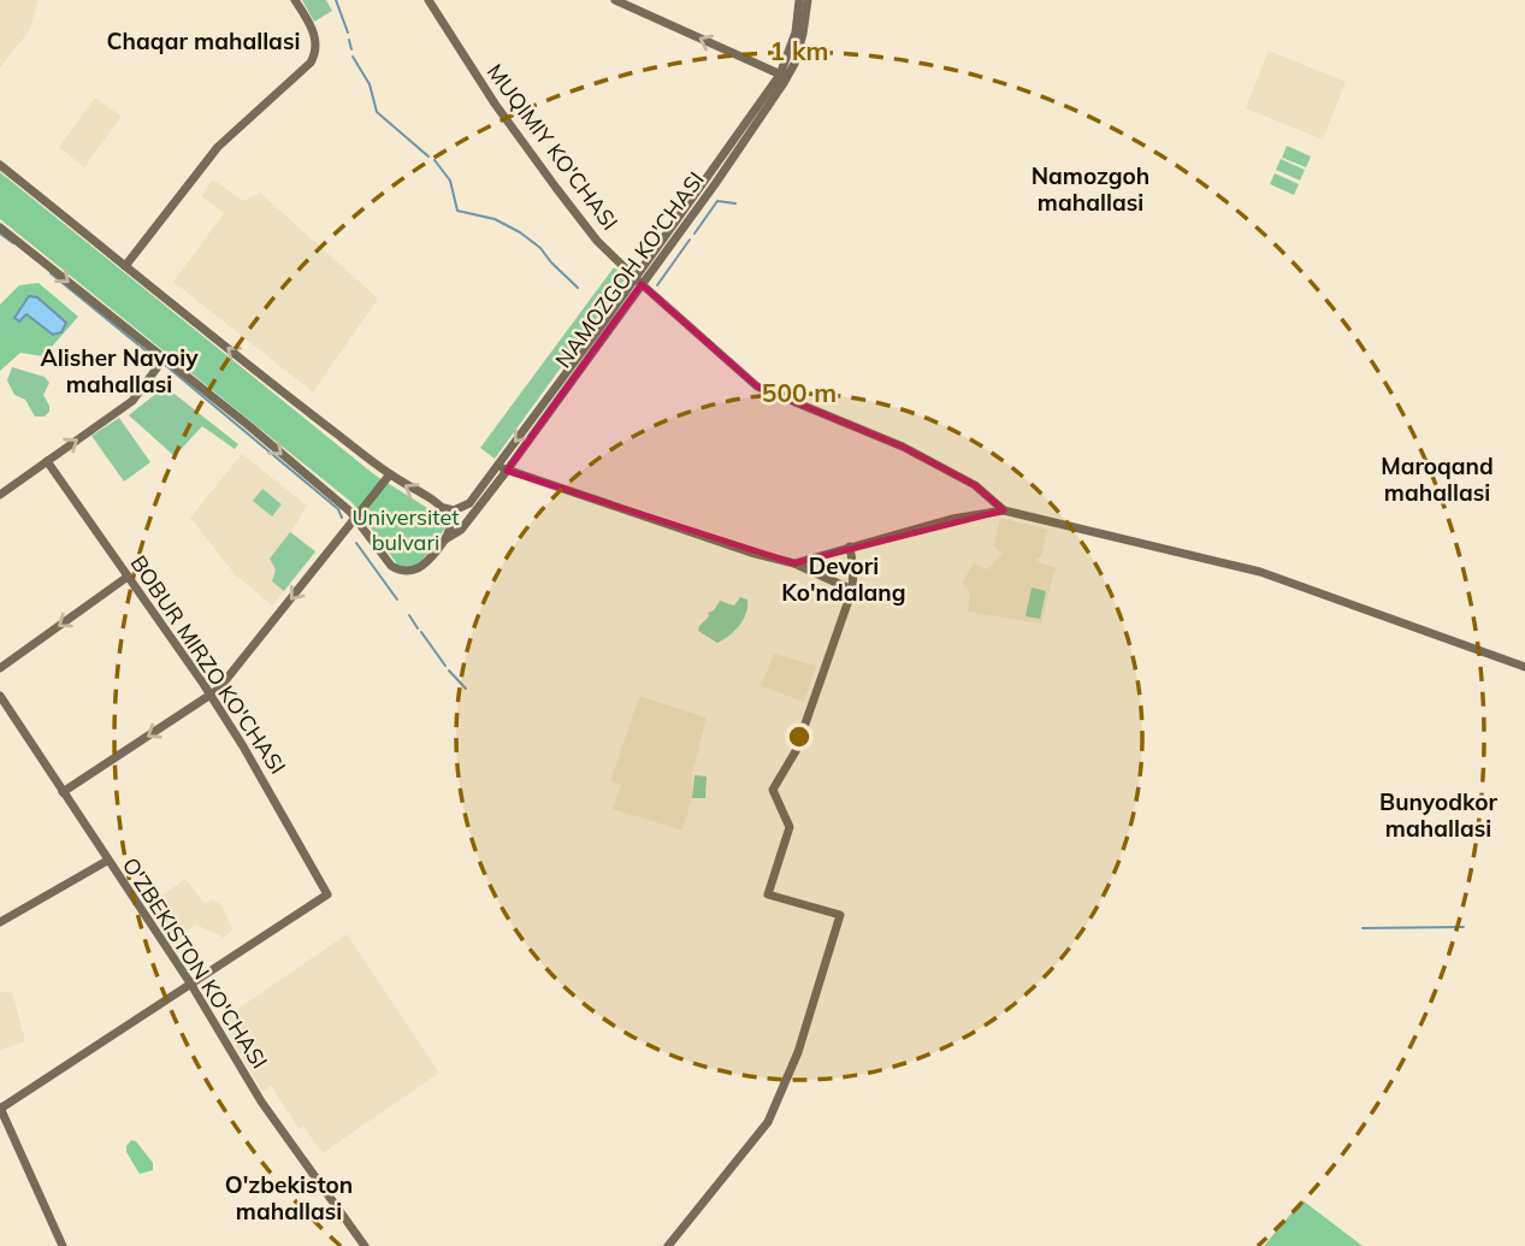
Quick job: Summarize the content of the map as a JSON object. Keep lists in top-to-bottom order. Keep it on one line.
{"streets":{"main road":["MUQIMIY KO'CHASI","NAMOZGOH KO'CHASI","BOBUR MIRZO KO'CHASI","O'ZBEKISTON KO'CHASI"]},"crossings":[["MUQIMIY KO'CHASI","NAMOZGOH KO'CHASI"],["BOBUR MIRZO KO'CHASI","O'ZBEKISTON KO'CHASI"]],"districts":["Chaqar mahallasi","Namozgoh mahallasi","Alisher Navoiy mahallasi","Maroqand mahallasi","Devori Ko'ndalang","Bunyodkor mahallasi","O'zbekiston mahallasi"],"parks":["Universitet bulvari"],"rings":["1 km","500 m"]}
